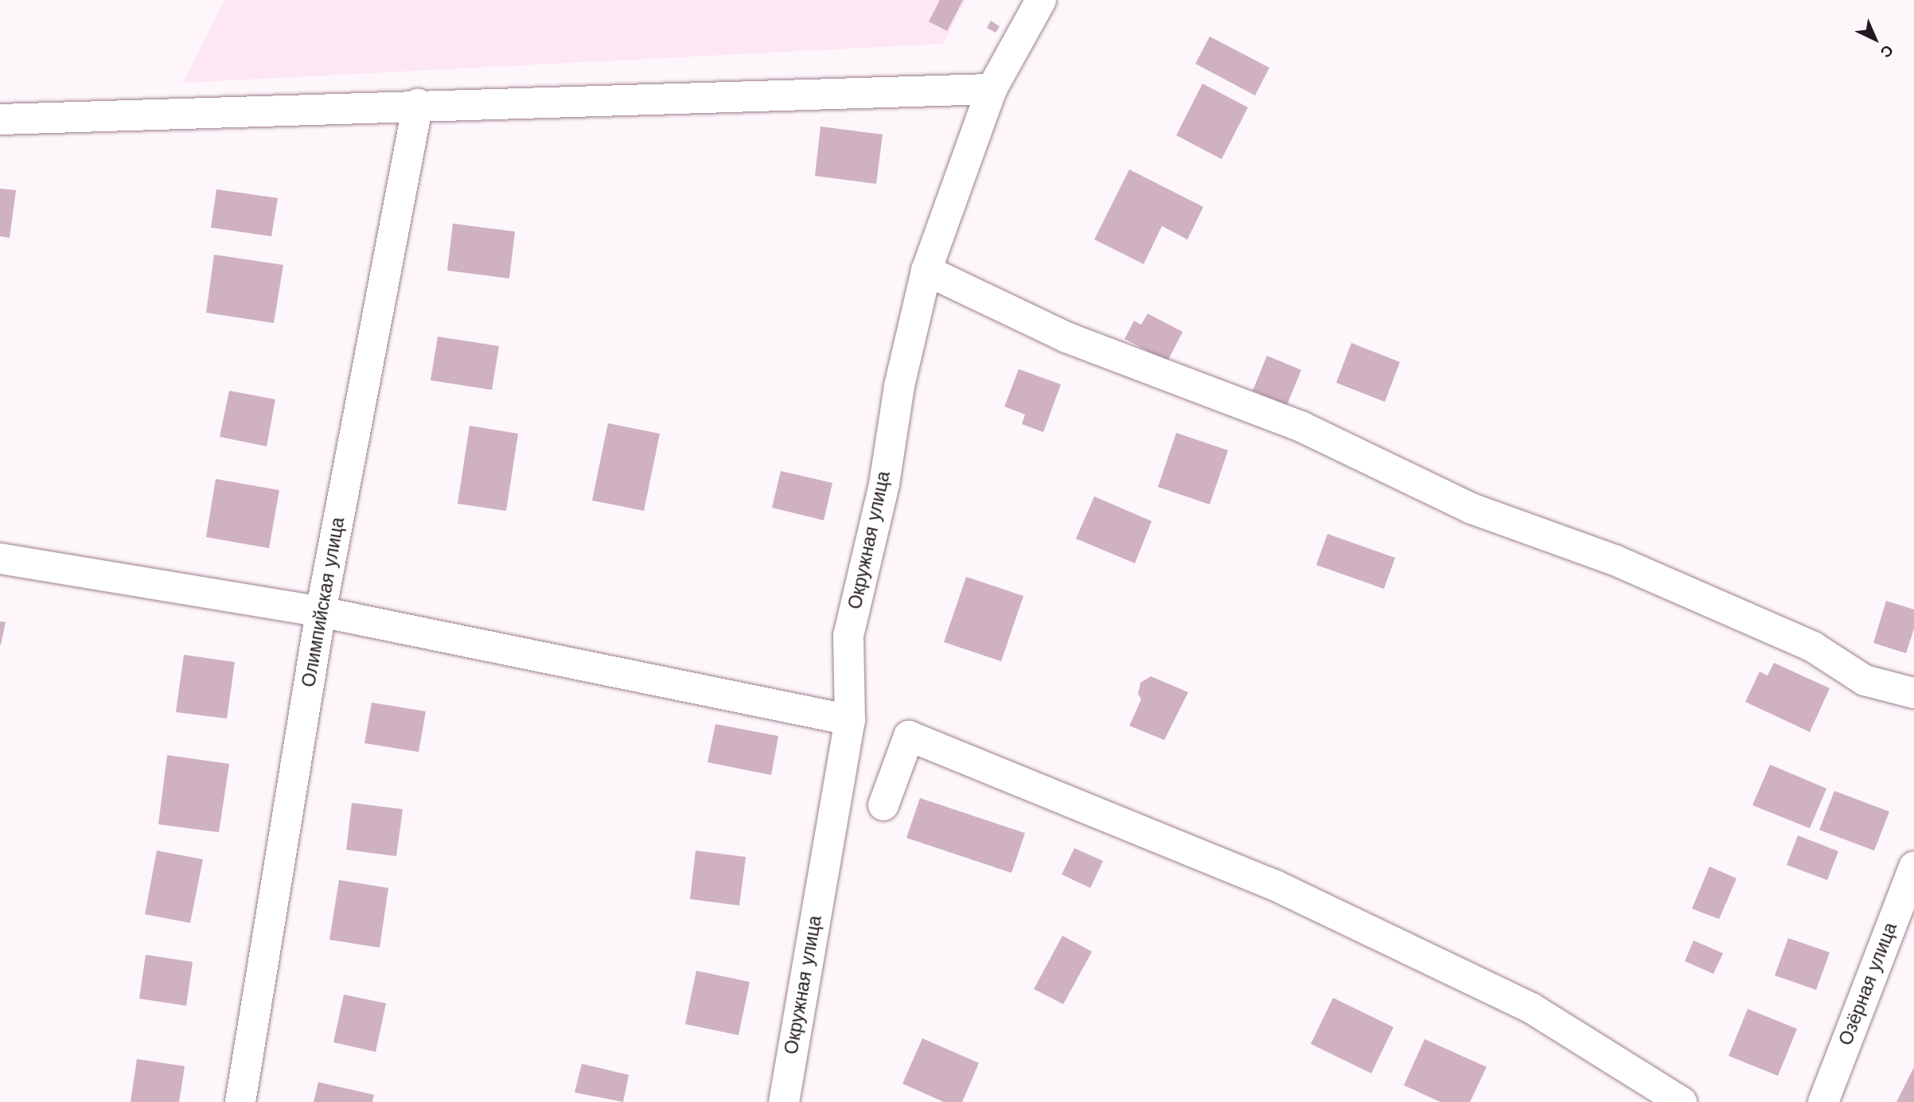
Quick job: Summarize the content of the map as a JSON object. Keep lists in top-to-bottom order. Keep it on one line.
{"streets":{"street":["Окружная улица","Олимпийская улица","Озёрная улица"]},"north":"bottom right"}
